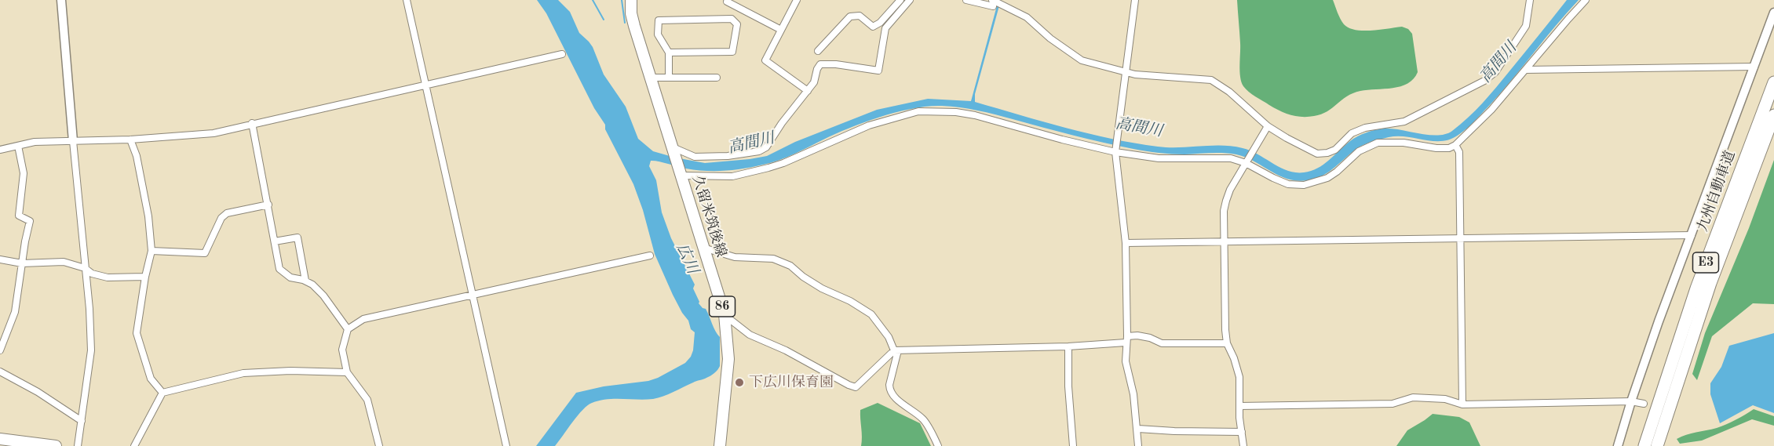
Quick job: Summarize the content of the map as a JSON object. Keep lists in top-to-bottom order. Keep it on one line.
{"streets":{"highway":["九州自動車道","E3"],"main road":["久留米筑後線","86"]},"water":["高間川","広川"],"places":["下広川保育園"]}
